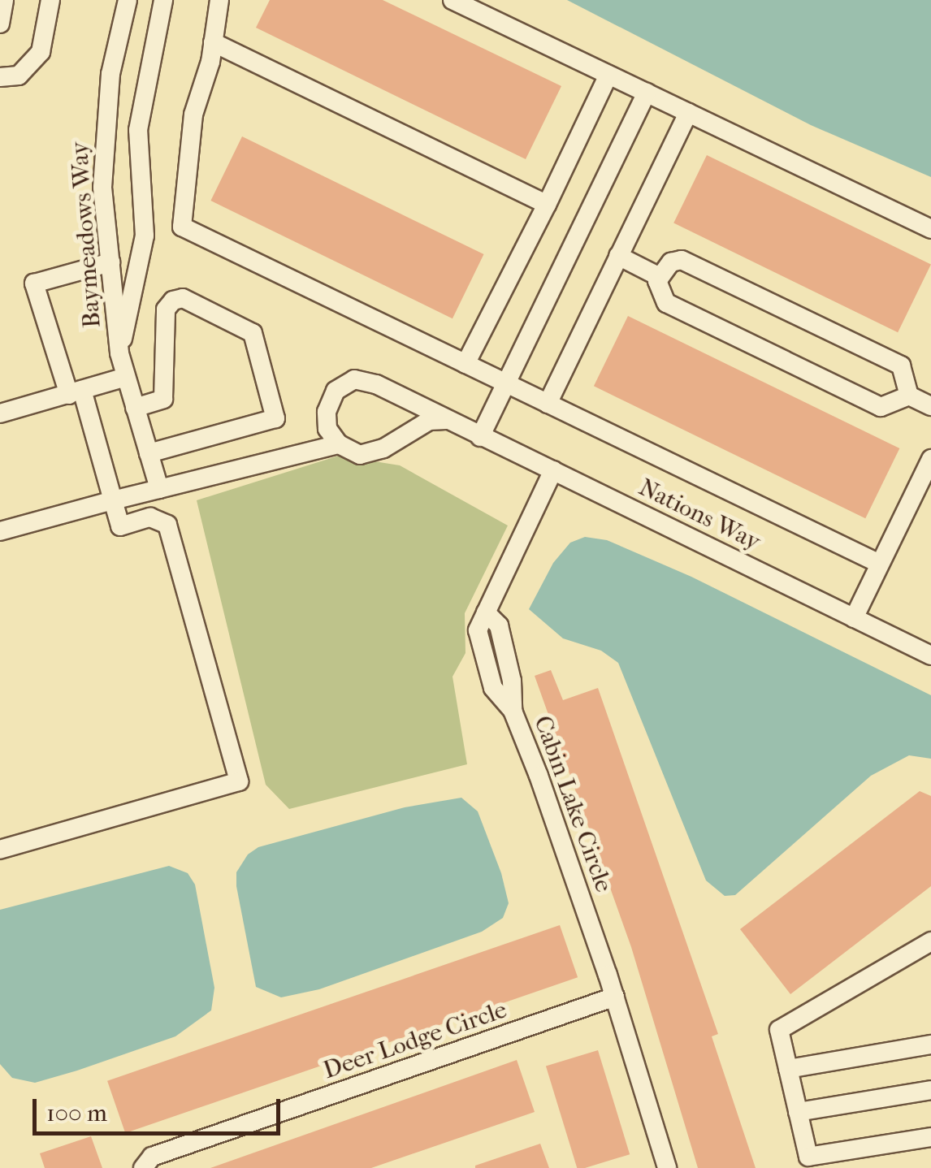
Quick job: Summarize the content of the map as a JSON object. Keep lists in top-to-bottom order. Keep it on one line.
{"streets":{"street":["Baymeadows Way","Nations Way","Cabin Lake Circle","Deer Lodge Circle"]},"crossings":[["Nations Way","Cabin Lake Circle"],["Cabin Lake Circle","Deer Lodge Circle"]],"scale_bar":"100 m"}
